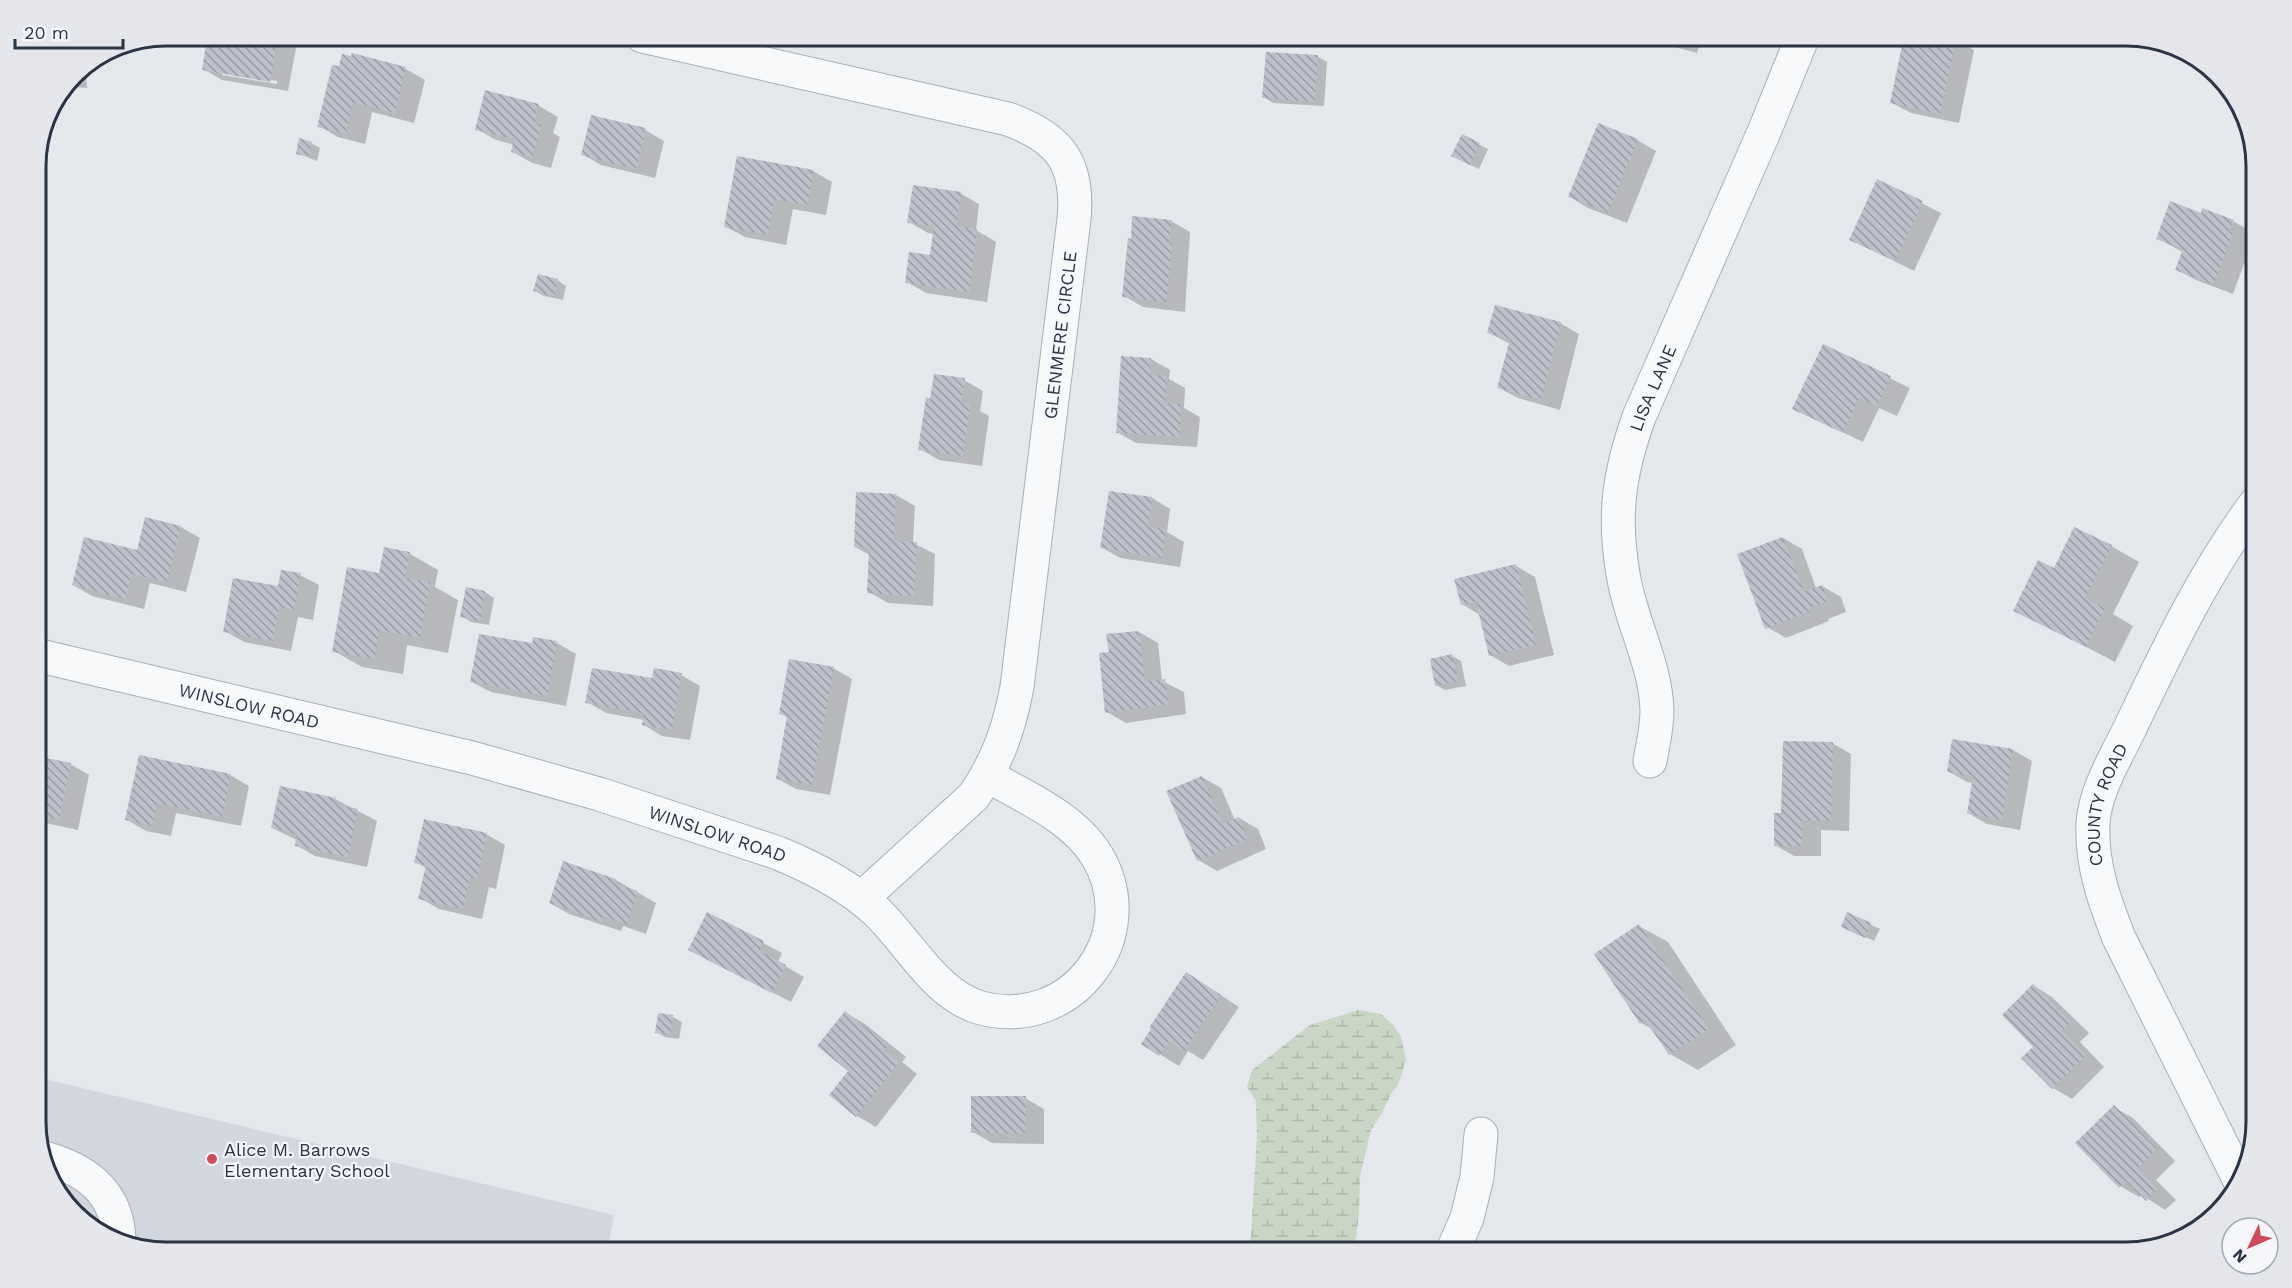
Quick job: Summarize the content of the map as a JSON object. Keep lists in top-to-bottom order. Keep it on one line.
{"streets":{"street":["GLENMERE CIRCLE","LISA LANE","WINSLOW ROAD","COUNTY ROAD"]},"crossings":[["GLENMERE CIRCLE","WINSLOW ROAD"]],"places":["Alice M. Barrows Elementary School"],"scale_bar":"20 m","north":"bottom left"}
